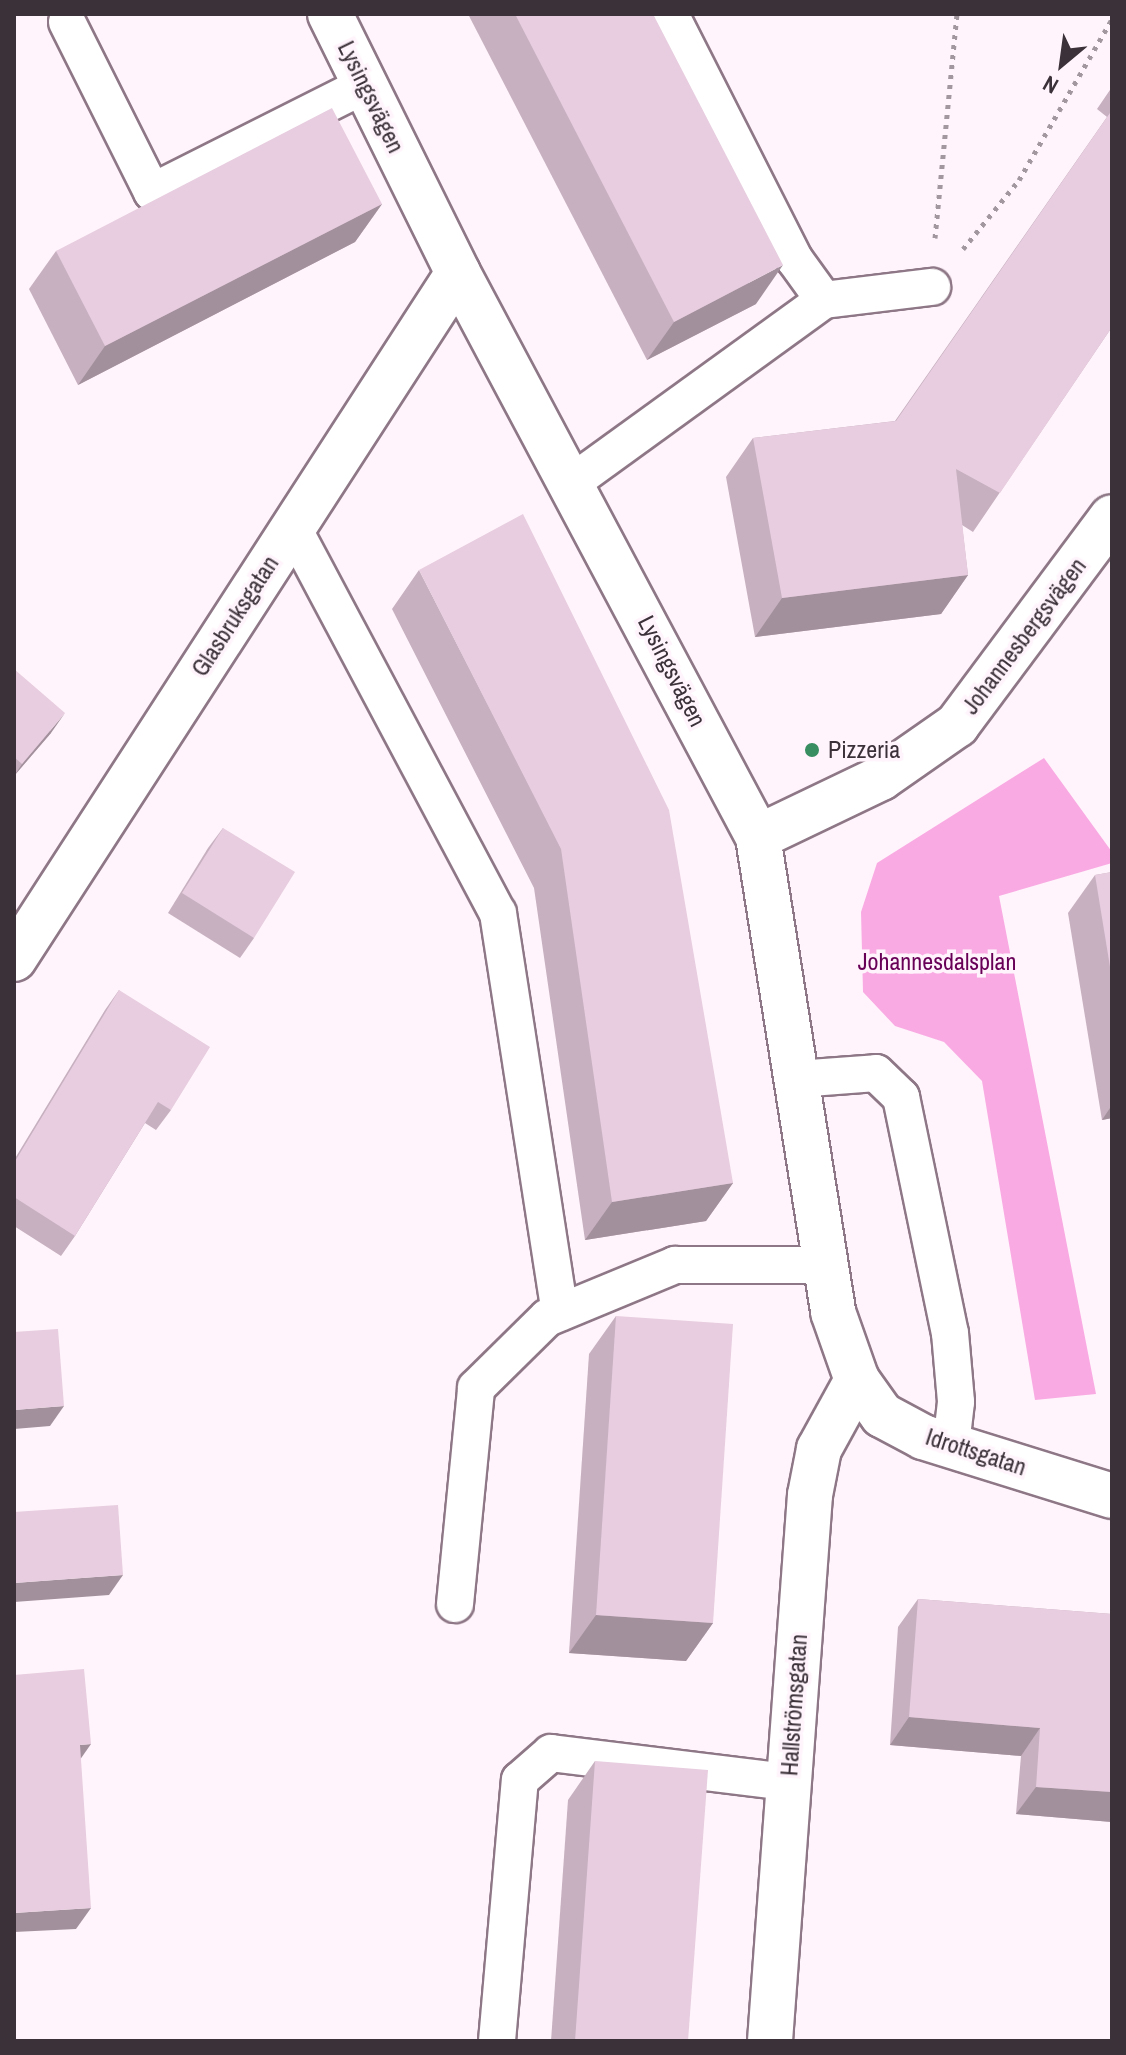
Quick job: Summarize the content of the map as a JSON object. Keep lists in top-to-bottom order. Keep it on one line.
{"streets":{"street":["Lysingsvägen","Glasbruksgatan","Johannesbergsvägen","Idrottsgatan","Hallströmsgatan"]},"crossings":[["Lysingsvägen","Glasbruksgatan"],["Lysingsvägen","Johannesbergsvägen"],["Lysingsvägen","Idrottsgatan"],["Lysingsvägen","Hallströmsgatan"],["Idrottsgatan","Hallströmsgatan"]],"parks":["Johannesdalsplan"],"places":["Pizzeria"],"north":"bottom left"}
